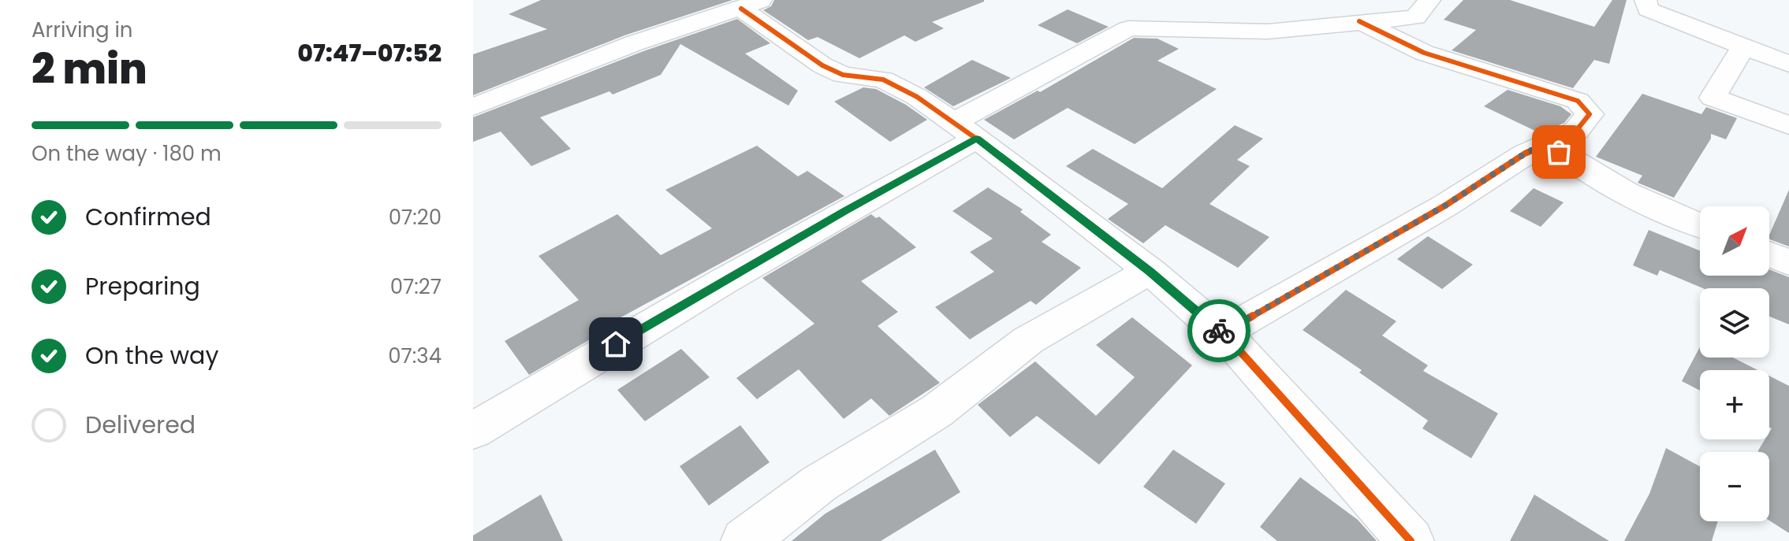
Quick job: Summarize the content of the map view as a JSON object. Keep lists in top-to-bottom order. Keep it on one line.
{"north":"top right","page":{"heading":["2 min","Arriving in","07:47–07:52"],"bar":"On the way · 180 m","list":[["Confirmed","07:20"],["Preparing","07:27"],["On the way","07:34"],"Delivered"],"map_buttons":["+","−"]}}
